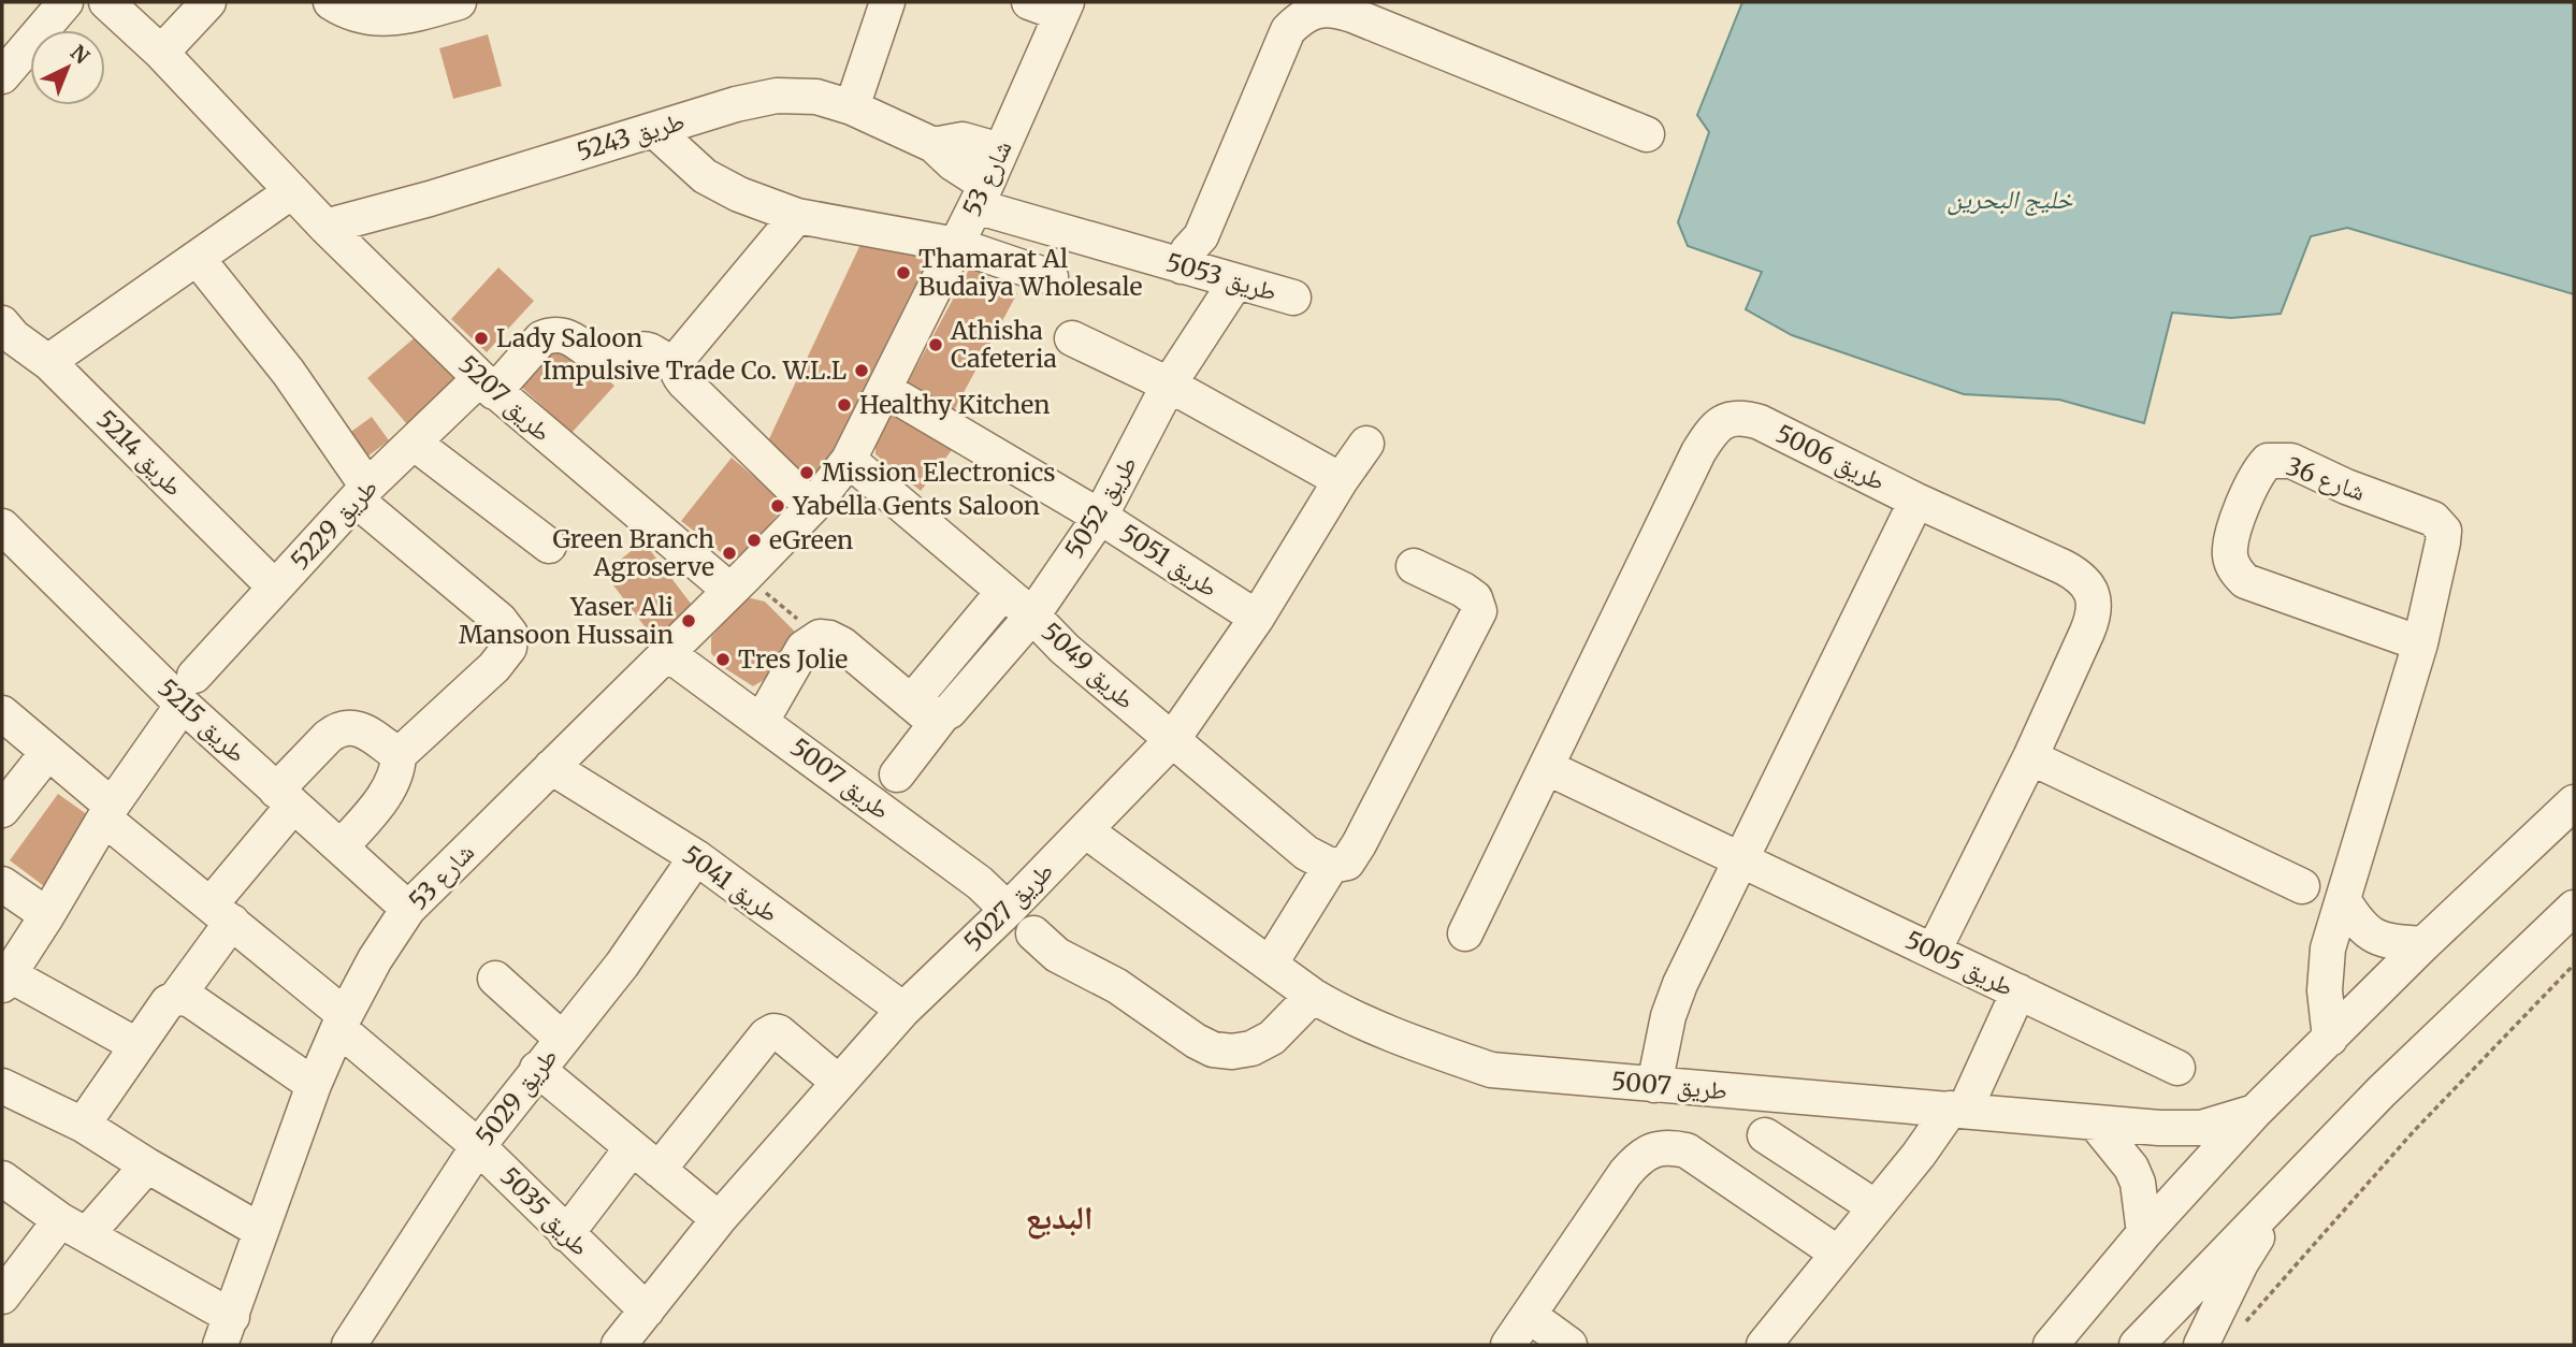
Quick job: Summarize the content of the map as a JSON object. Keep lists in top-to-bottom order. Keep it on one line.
{"streets":{"street":["طريق 5243","شارع 53","طريق 5053","طريق 5207","طريق 5214","طريق 5006","شارع 36","طريق 5052","طريق 5229","طريق 5051","طريق 5049","طريق 5215","طريق 5007","طريق 5041","طريق 5027","طريق 5005","طريق 5029","طريق 5035"]},"crossings":[["طريق 5243","شارع 53"],["طريق 5243","طريق 5053"],["طريق 5243","طريق 5207"],["شارع 53","طريق 5053"],["شارع 53","طريق 5207"],["شارع 53","طريق 5051"],["شارع 53","طريق 5049"],["شارع 53","طريق 5215"],["شارع 53","طريق 5007"],["شارع 53","طريق 5041"],["شارع 53","طريق 5035"],["طريق 5053","طريق 5052"],["طريق 5207","طريق 5229"],["طريق 5214","طريق 5229"],["طريق 5006","طريق 5005"],["طريق 5052","طريق 5051"],["طريق 5052","طريق 5049"],["طريق 5229","طريق 5215"],["طريق 5229","طريق 5035"],["طريق 5051","طريق 5027"],["طريق 5049","طريق 5027"],["طريق 5007","طريق 5027"],["طريق 5041","طريق 5027"],["طريق 5041","طريق 5029"],["طريق 5027","طريق 5035"],["طريق 5029","طريق 5035"]],"districts":["البديع"],"water":["خليج البحرين"],"places":["Thamarat Al Budaiya Wholesale","Lady Saloon","Athisha Cafeteria","Impulsive Trade Co. W.L.L","Healthy Kitchen","Mission Electronics","Yabella Gents Saloon","eGreen","Green Branch Agroserve","Yaser Ali Mansoon Hussain","Tres Jolie"],"north":"top right"}
